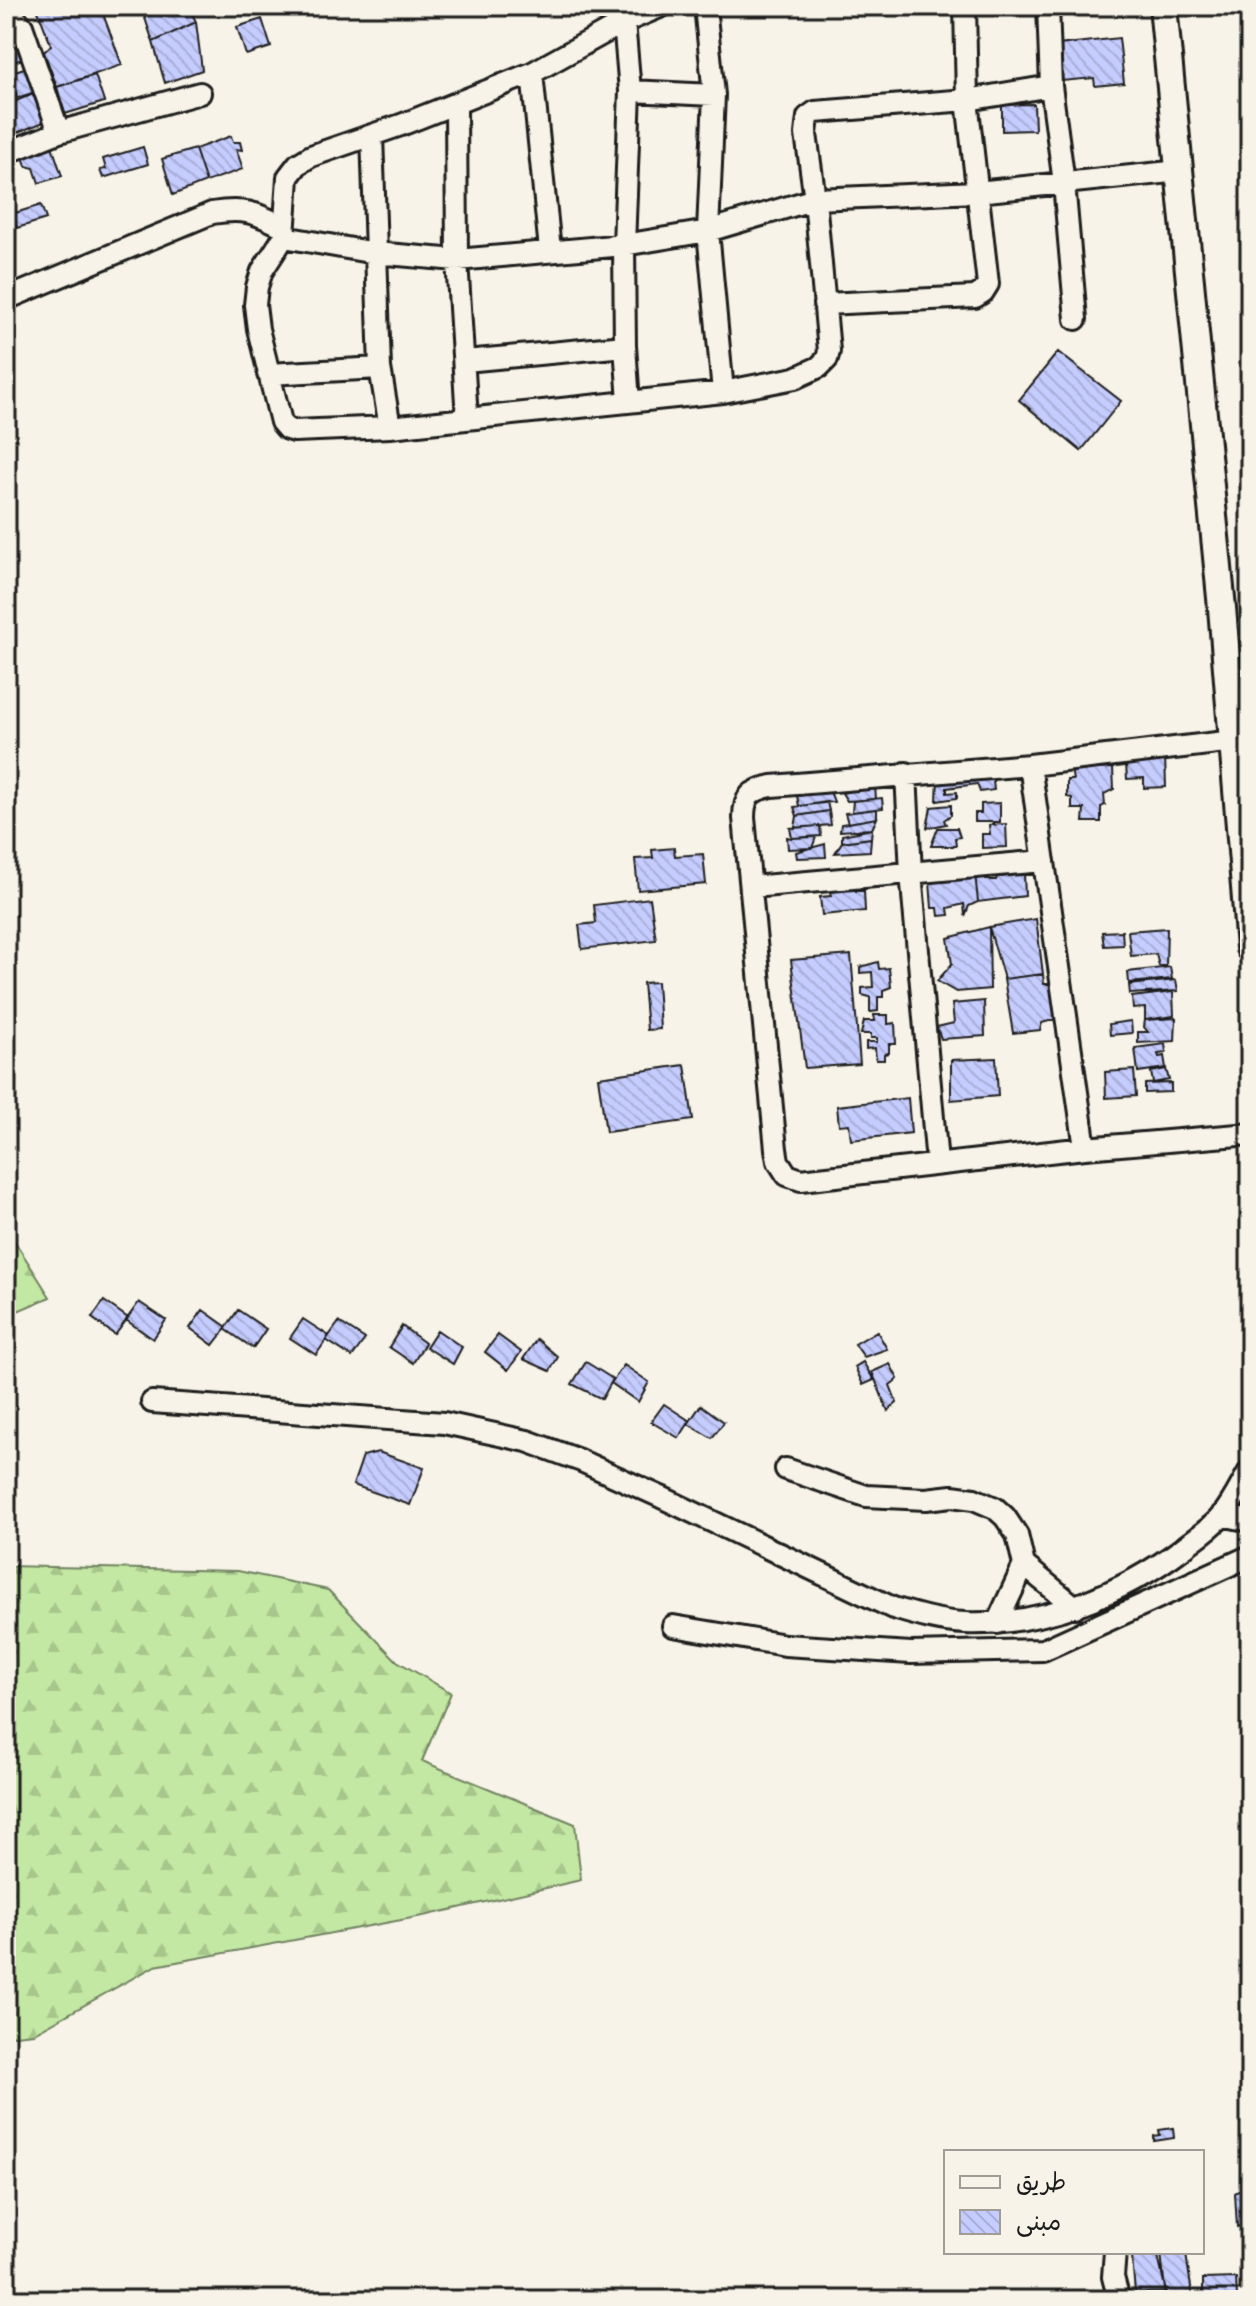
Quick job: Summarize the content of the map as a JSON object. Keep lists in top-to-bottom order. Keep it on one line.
{"legend":["طريق","مبنى"]}
